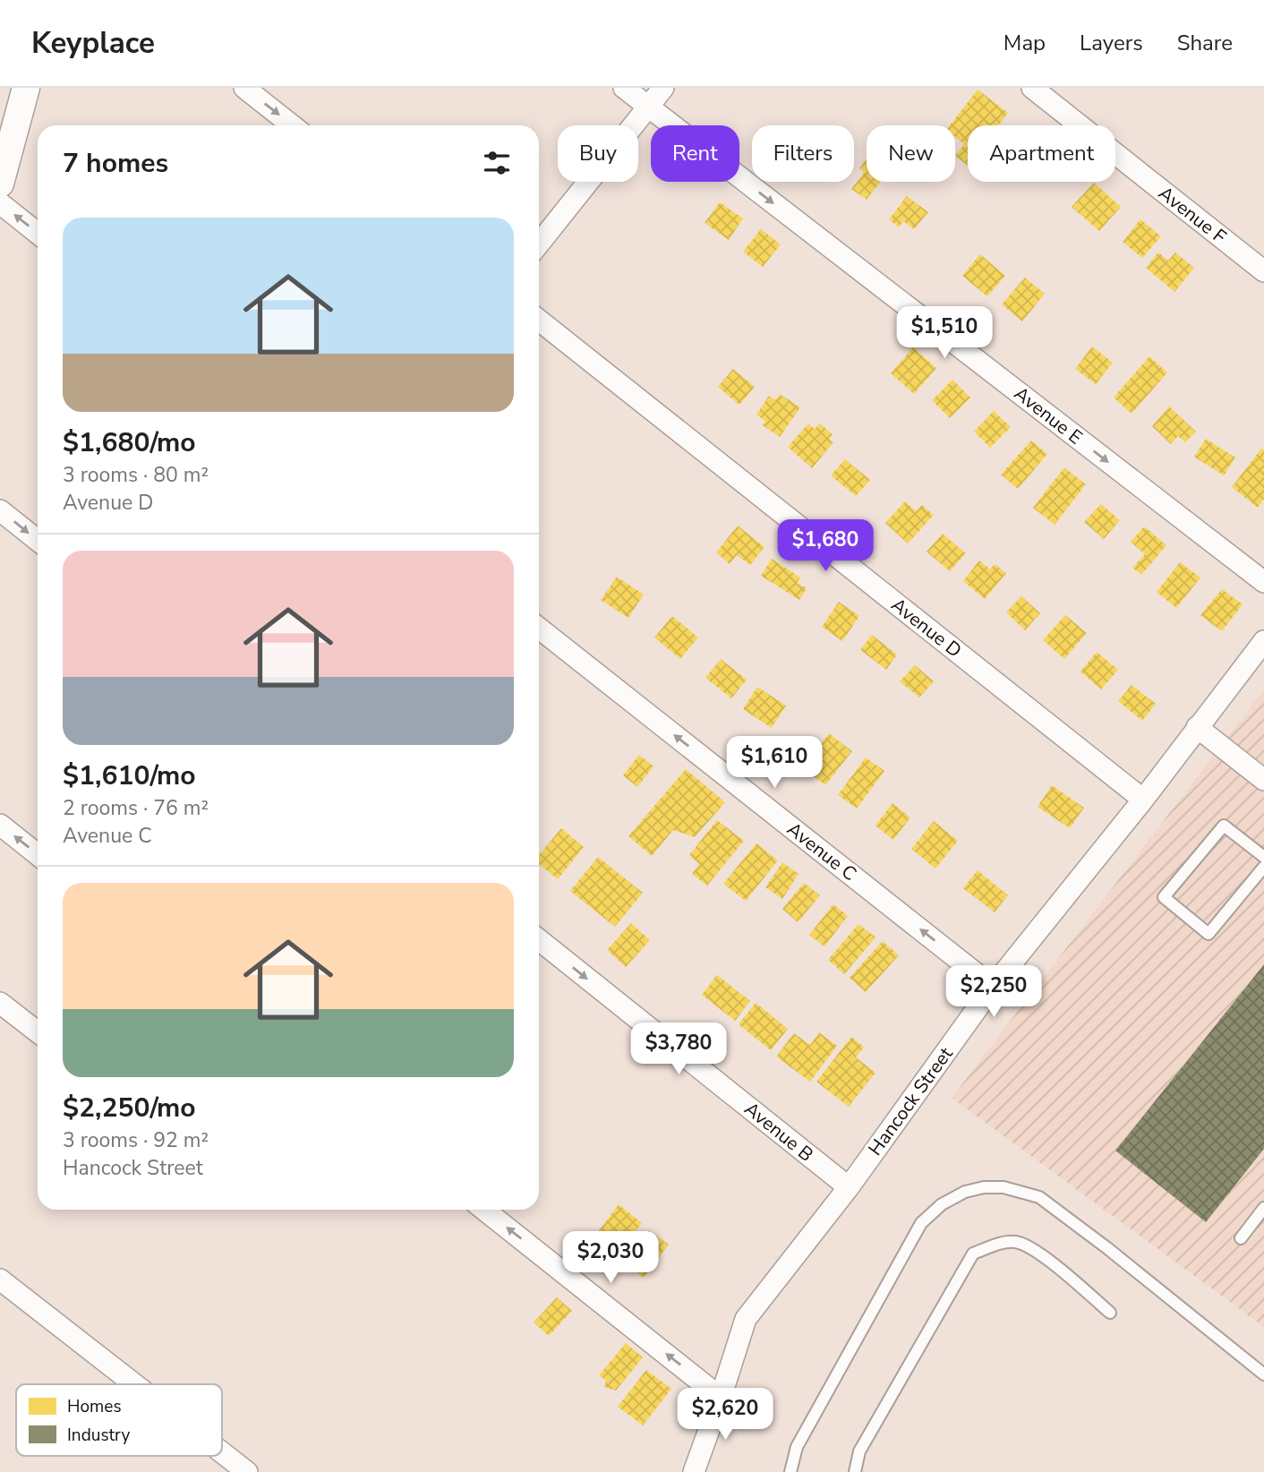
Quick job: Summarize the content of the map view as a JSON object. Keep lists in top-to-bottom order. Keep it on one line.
{"streets":{"street":["Avenue F","Avenue E","Avenue D","Avenue C","Hancock Street","Avenue B"]},"crossings":[["Avenue D","Hancock Street"],["Avenue C","Hancock Street"],["Hancock Street","Avenue B"]],"one_way":["Avenue E","Avenue C","Avenue B"],"legend":["Homes","Industry"],"page":{"header":"Keyplace","nav":["Map","Layers","Share"],"chip":["Buy","Rent","Filters","New","Apartment"],"heading":"7 homes","list":[{"name":"$1,680/mo","note":"3 rooms · 80 m² · Avenue D"},{"name":"$1,610/mo","note":"2 rooms · 76 m² · Avenue C"},{"name":"$2,250/mo","note":"3 rooms · 92 m² · Hancock Street"}],"price":["$1,510","$1,680","$1,610","$2,250","$3,780","$2,030","$2,620"]}}
